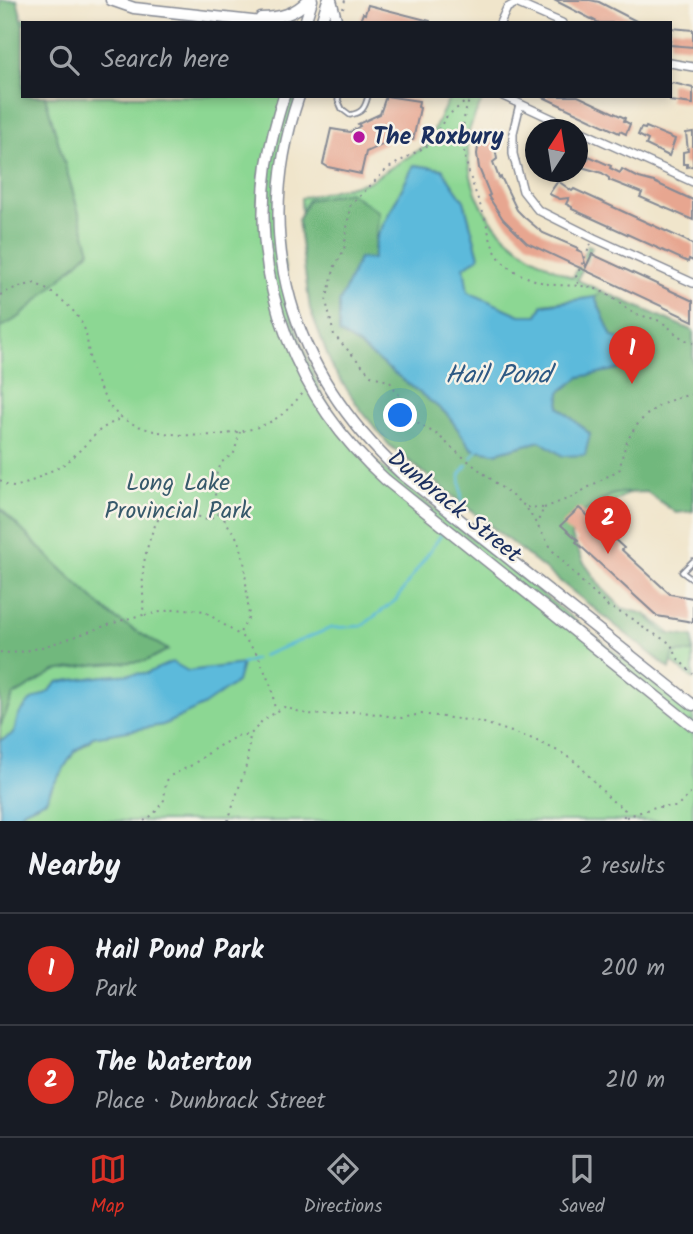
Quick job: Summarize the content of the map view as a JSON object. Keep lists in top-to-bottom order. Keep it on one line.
{"streets":{"main road":["Dunbrack Street"]},"water":["Hail Pond"],"parks":["Long Lake Provincial Park"],"places":["The Roxbury"],"north":"top","page":{"search":"Search here","pins":["1","2"],"heading":["Nearby","2 results"],"list":[{"mark":"1","name":"Hail Pond Park","note":"Park","value":"200 m"},{"mark":"2","name":"The Waterton","note":"Place · Dunbrack Street","value":"210 m"}],"nav":["Map","Directions","Saved"]}}
